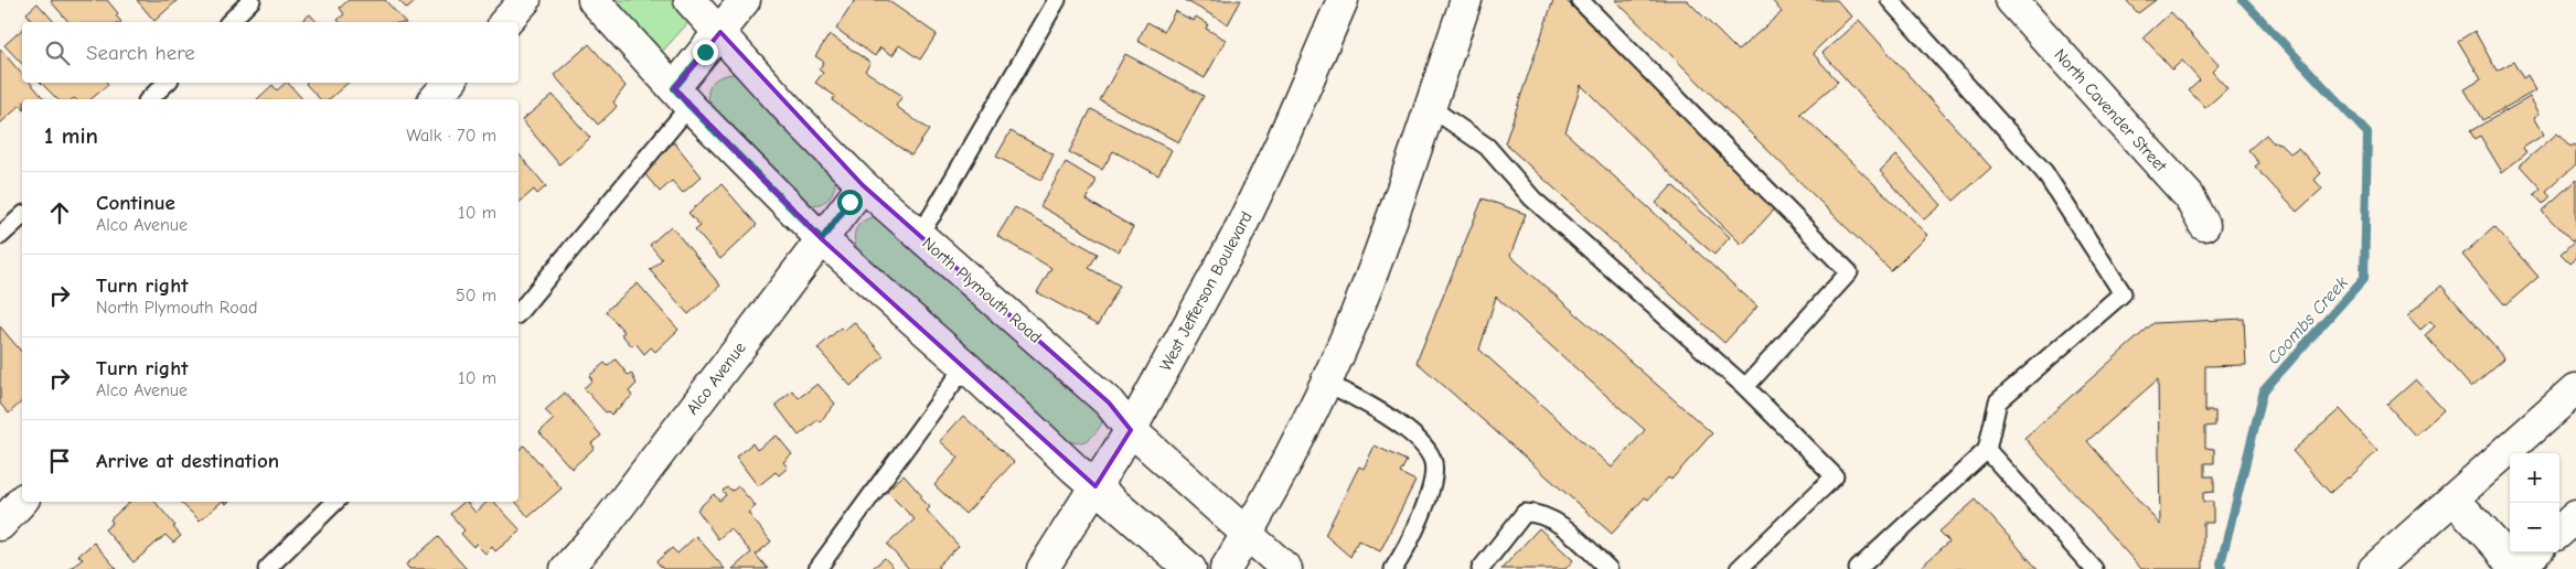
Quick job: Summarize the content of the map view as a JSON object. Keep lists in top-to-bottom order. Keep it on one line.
{"streets":{"street":["North Cavender Street","North Plymouth Road","West Jefferson Boulevard","Alco Avenue"]},"crossings":[["North Plymouth Road","West Jefferson Boulevard"],["North Plymouth Road","Alco Avenue"]],"water":["Coombs Creek"],"page":{"search":"Search here","heading":["1 min","Walk · 70 m"],"list":[["Continue","Alco Avenue","10 m"],["Turn right","North Plymouth Road","50 m"],["Turn right","Alco Avenue","10 m"],"Arrive at destination"],"map_buttons":["+","−"]}}
